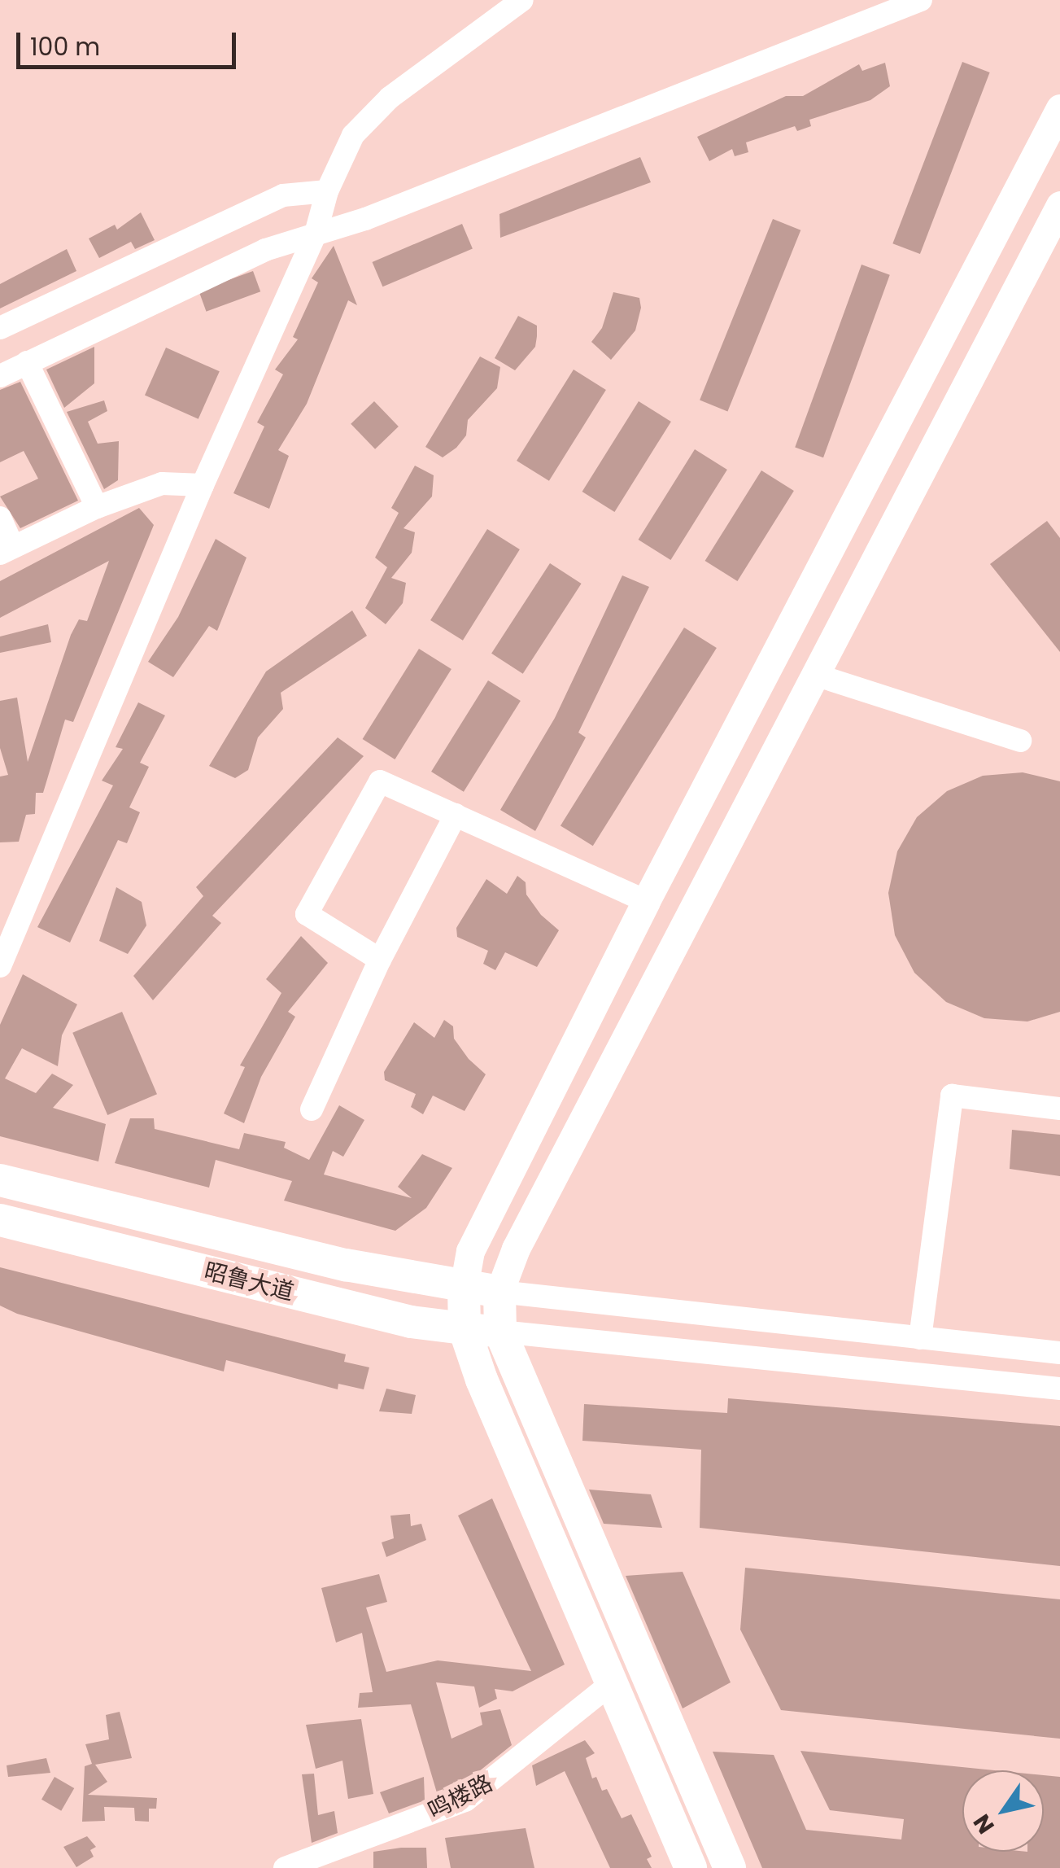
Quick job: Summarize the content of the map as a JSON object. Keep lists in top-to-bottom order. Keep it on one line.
{"streets":{"highway":["昭鲁大道"],"street":["鸣楼路"]},"scale_bar":"100 m","north":"bottom left"}
